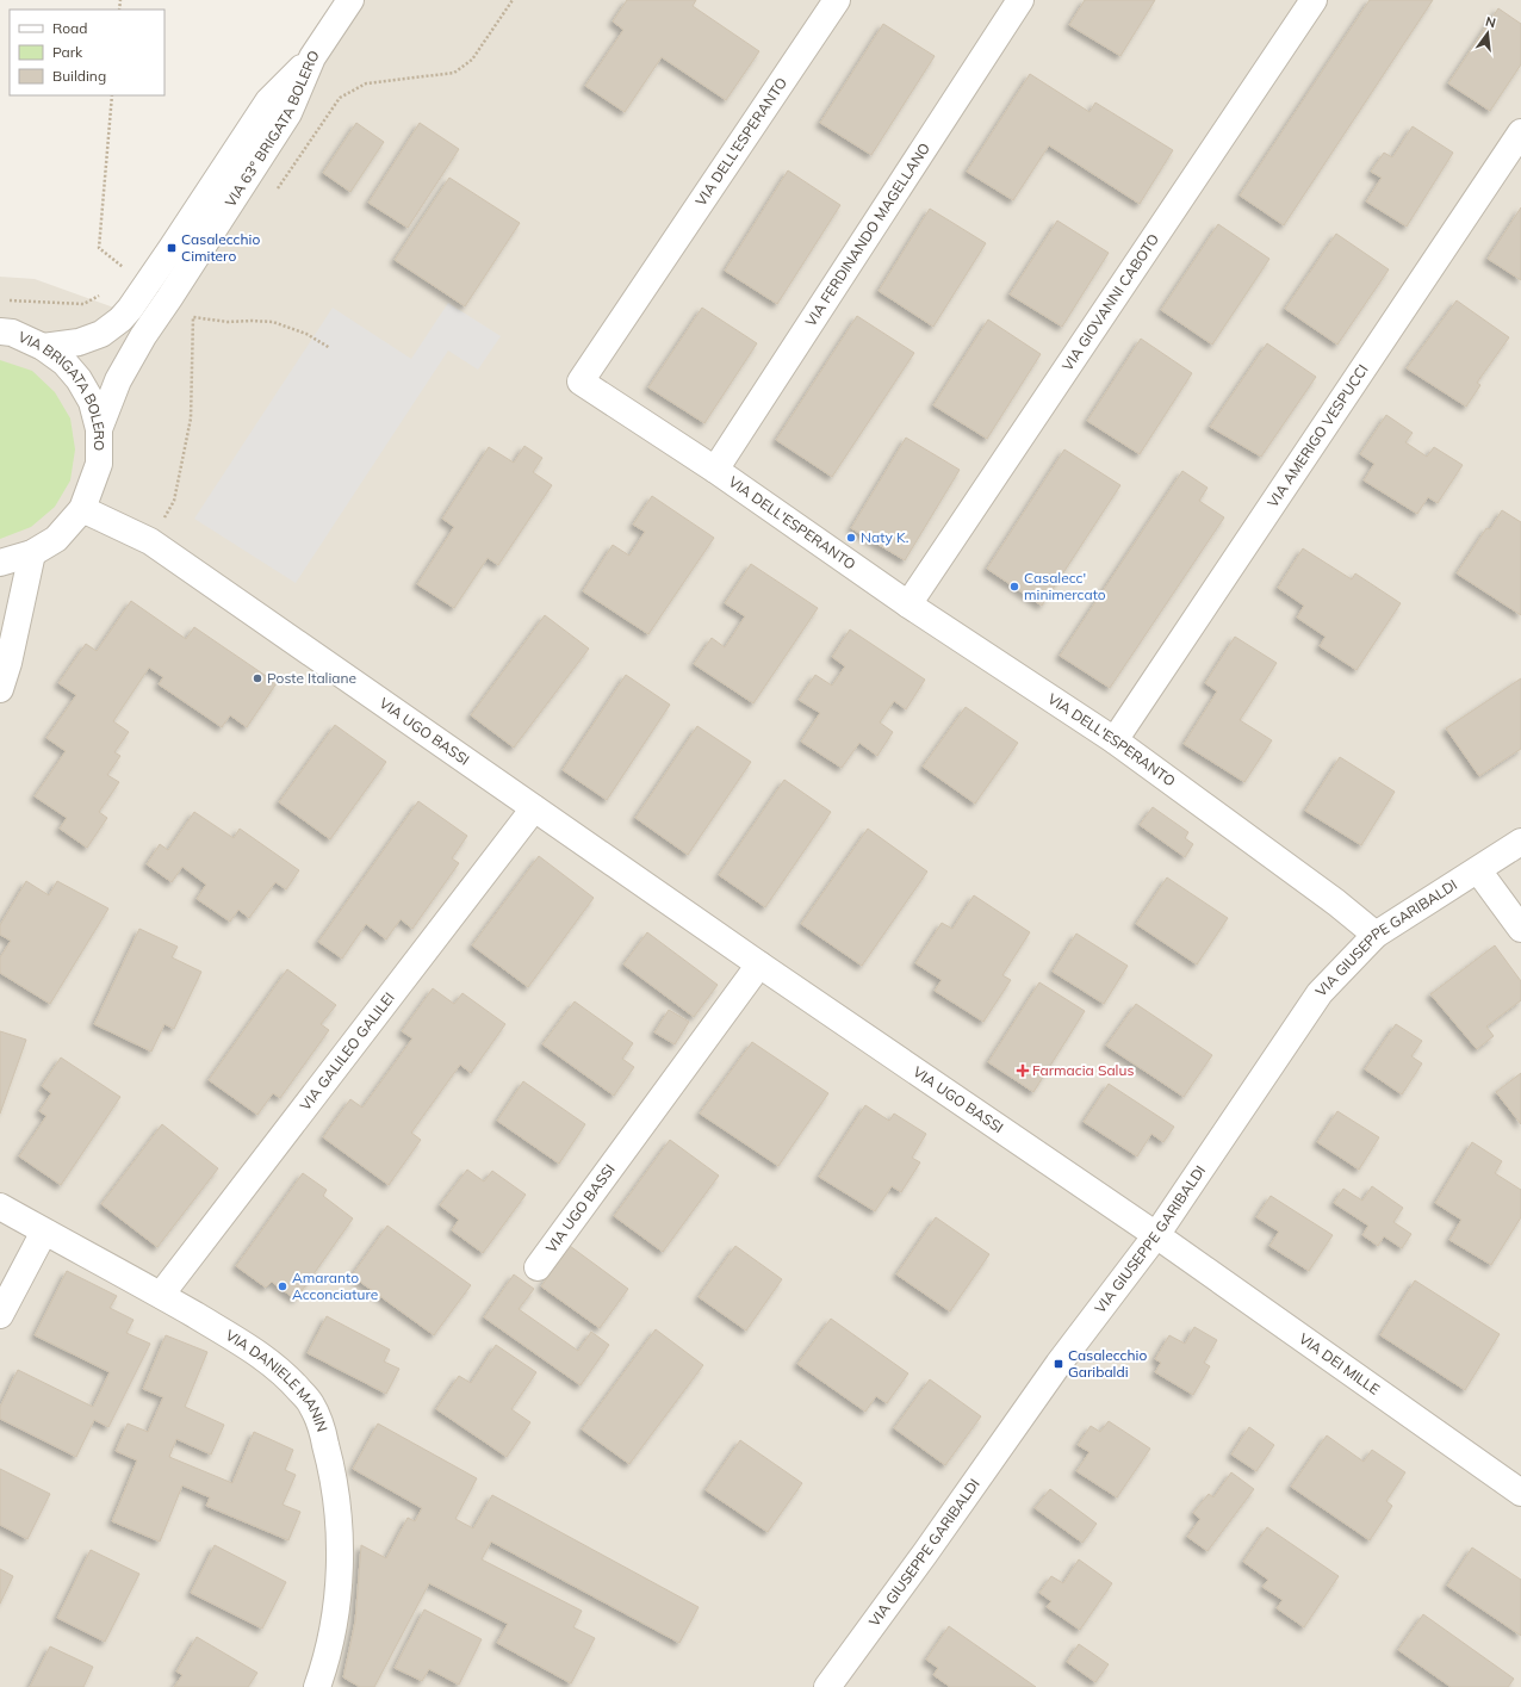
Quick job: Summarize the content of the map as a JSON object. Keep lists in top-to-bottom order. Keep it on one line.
{"streets":{"street":["VIA 63° BRIGATA BOLERO","VIA DELL'ESPERANTO","VIA FERDINANDO MAGELLANO","VIA GIOVANNI CABOTO","VIA BRIGATA BOLERO","VIA AMERIGO VESPUCCI","VIA UGO BASSI","VIA GIUSEPPE GARIBALDI","VIA GALILEO GALILEI","VIA DEI MILLE","VIA DANIELE MANIN"]},"crossings":[["VIA 63° BRIGATA BOLERO","VIA BRIGATA BOLERO"],["VIA DELL'ESPERANTO","VIA FERDINANDO MAGELLANO"],["VIA DELL'ESPERANTO","VIA GIOVANNI CABOTO"],["VIA DELL'ESPERANTO","VIA AMERIGO VESPUCCI"],["VIA DELL'ESPERANTO","VIA GIUSEPPE GARIBALDI"],["VIA BRIGATA BOLERO","VIA UGO BASSI"],["VIA UGO BASSI","VIA GIUSEPPE GARIBALDI"],["VIA UGO BASSI","VIA GALILEO GALILEI"],["VIA UGO BASSI","VIA DEI MILLE"],["VIA GIUSEPPE GARIBALDI","VIA DEI MILLE"],["VIA GALILEO GALILEI","VIA DANIELE MANIN"]],"places":{"transit":["Casalecchio Cimitero","Casalecchio Garibaldi"],"other":["Naty K.","Casalecc' minimercato","Poste Italiane","Amaranto Acconciature"],"health":["Farmacia Salus"]},"legend":["Road","Park","Building"],"north":"top"}
